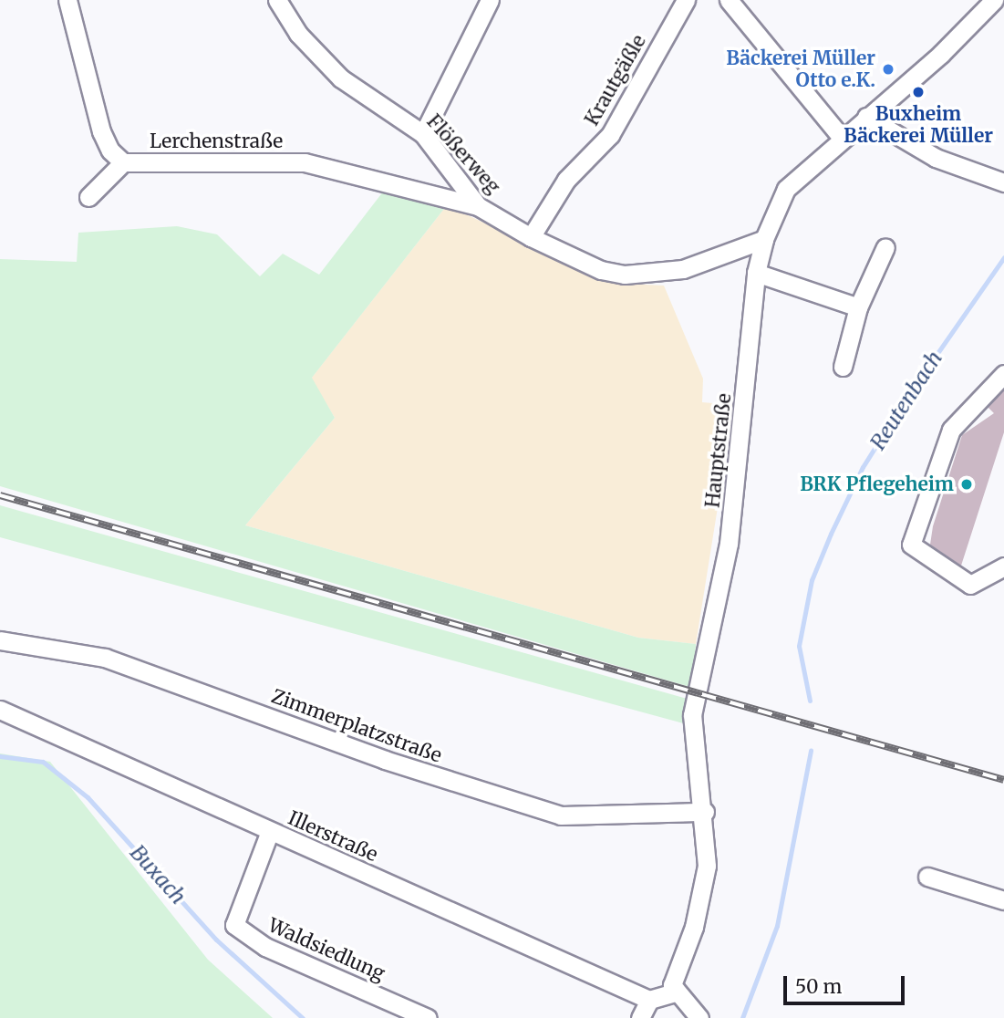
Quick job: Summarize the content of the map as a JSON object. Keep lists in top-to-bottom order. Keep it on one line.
{"streets":{"street":["Krautgäßle","Lerchenstraße","Flößerweg","Hauptstraße","Zimmerplatzstraße","Illerstraße","Waldsiedlung"]},"crossings":[["Krautgäßle","Flößerweg"],["Lerchenstraße","Flößerweg"],["Flößerweg","Hauptstraße"],["Hauptstraße","Zimmerplatzstraße"],["Illerstraße","Waldsiedlung"]],"water":["Reutenbach","Buxach"],"places":["Bäckerei Müller Otto e.K.","Buxheim Bäckerei Müller","BRK Pflegeheim"],"scale_bar":"50 m"}
